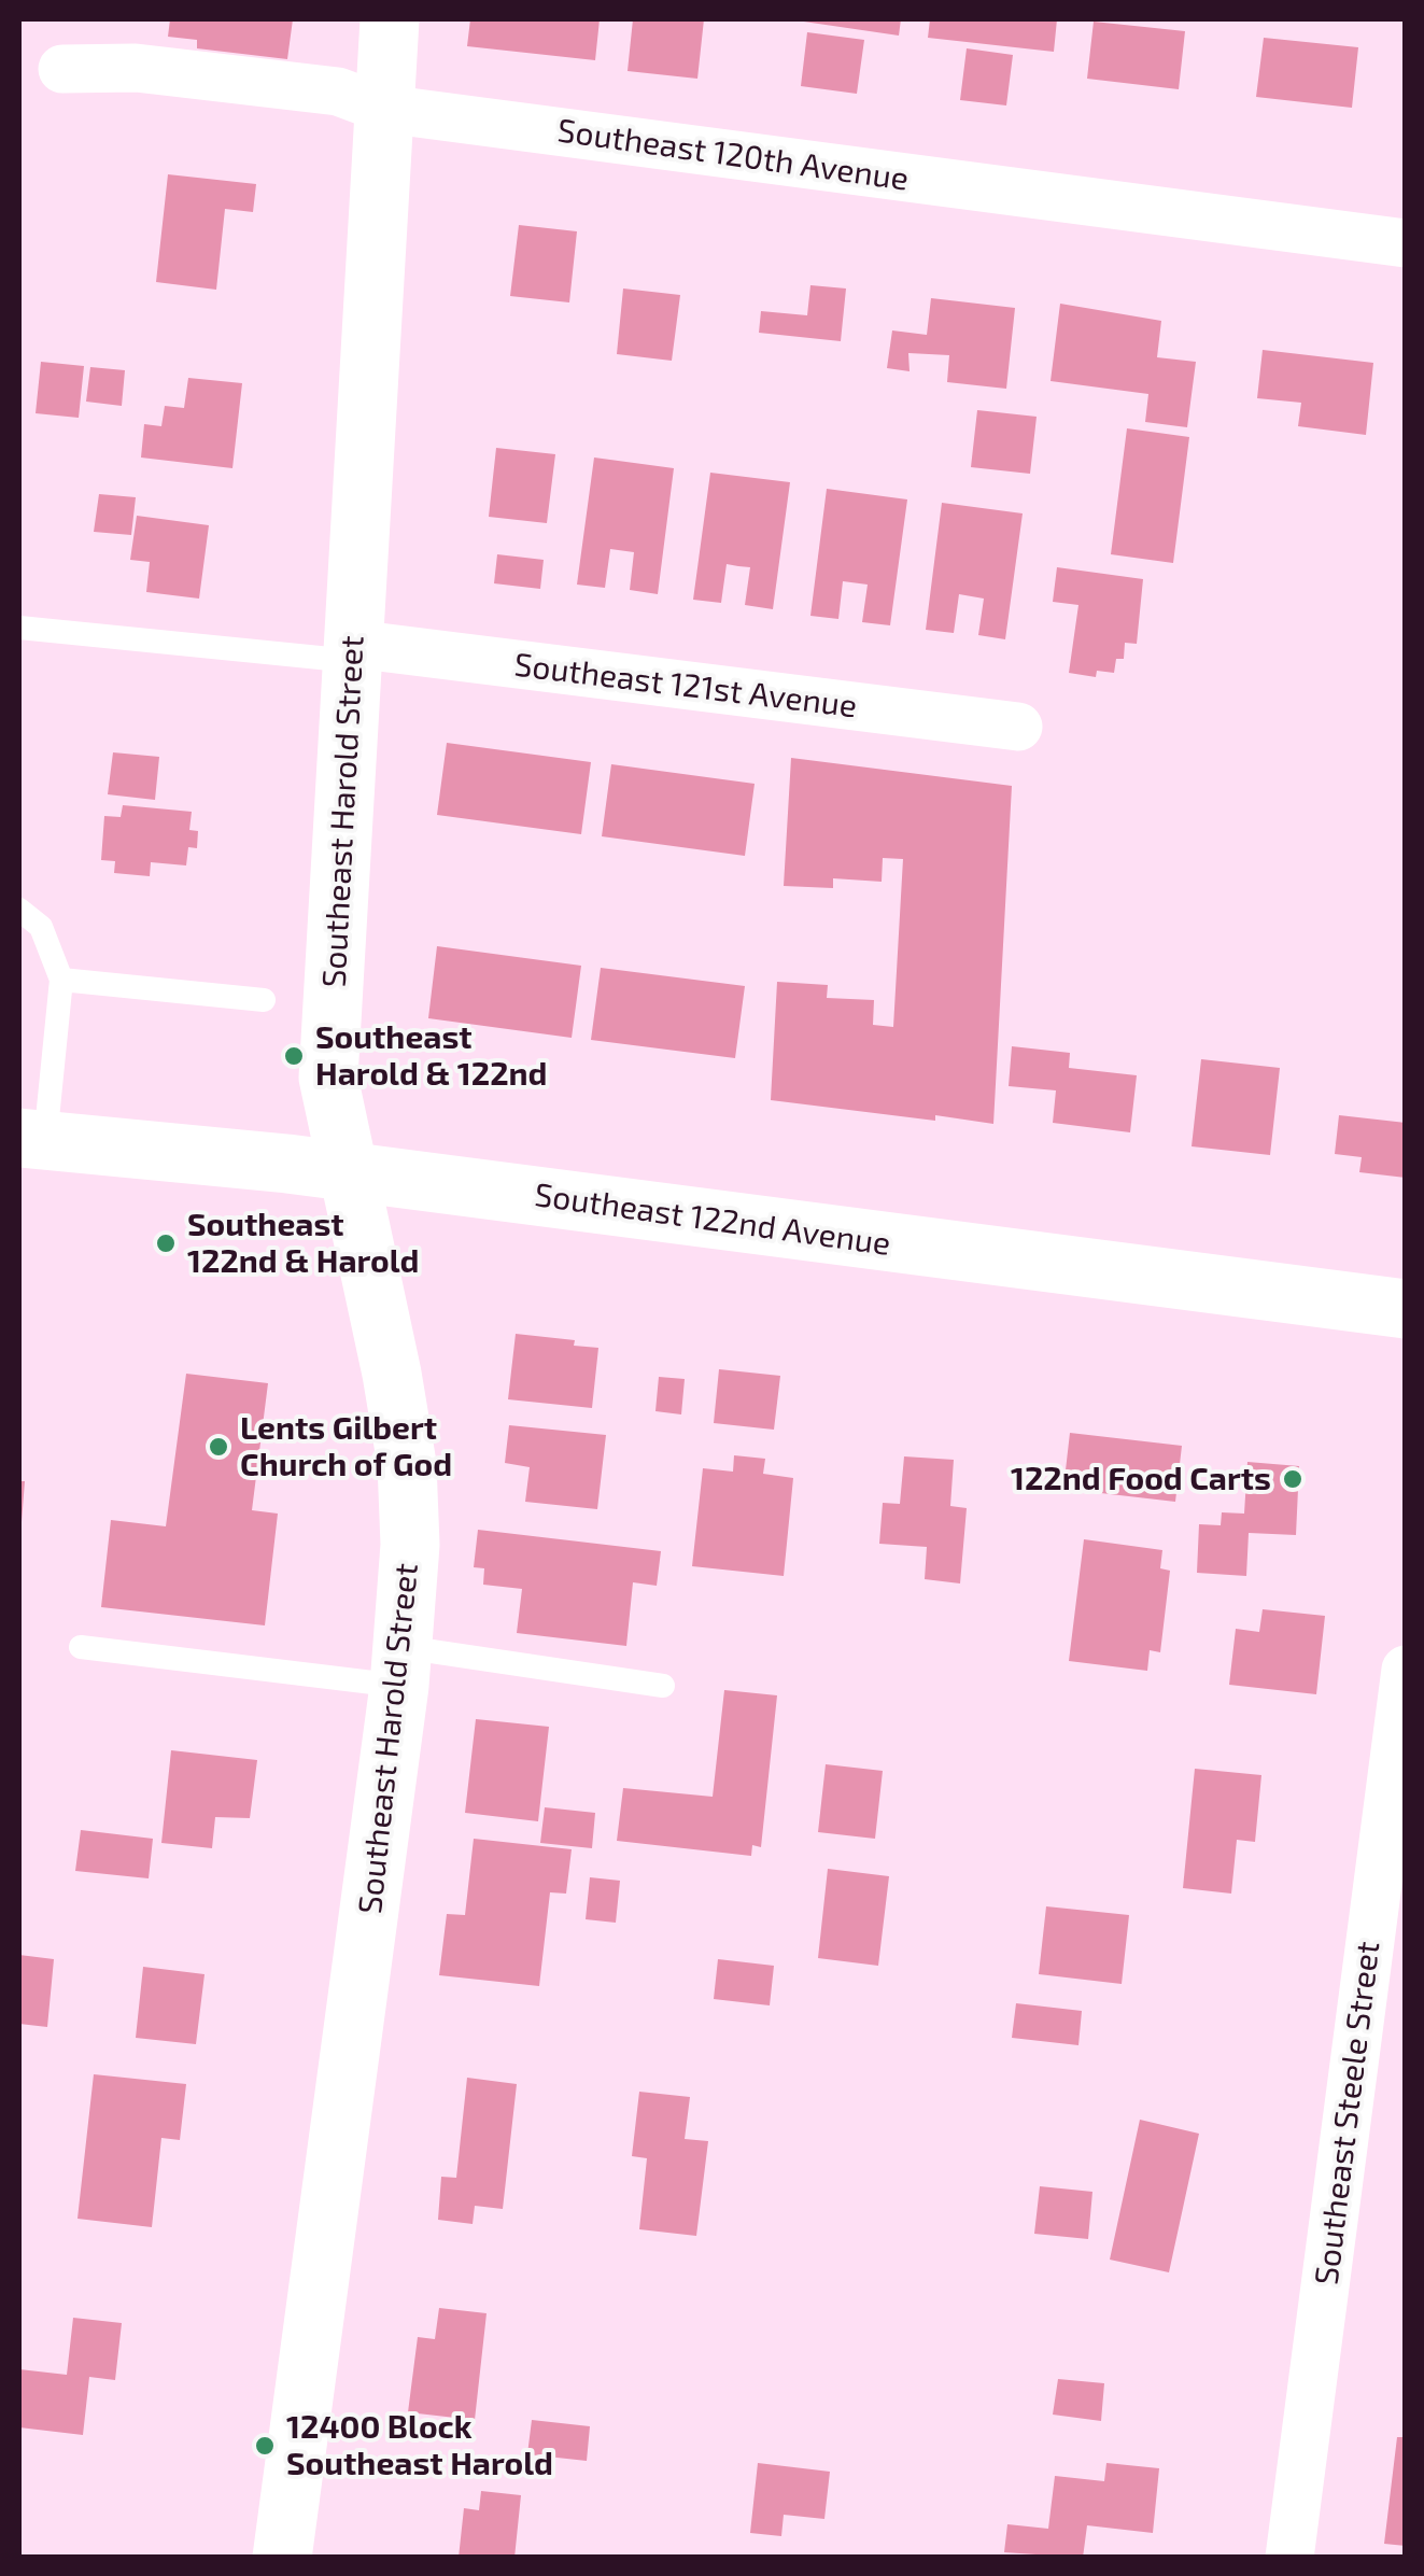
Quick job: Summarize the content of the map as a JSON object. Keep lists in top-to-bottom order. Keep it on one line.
{"streets":{"street":["Southeast 120th Avenue","Southeast 121st Avenue","Southeast Harold Street","Southeast 122nd Avenue","Southeast Steele Street"]},"crossings":[["Southeast 120th Avenue","Southeast Harold Street"],["Southeast 121st Avenue","Southeast Harold Street"],["Southeast Harold Street","Southeast 122nd Avenue"]],"places":["Southeast Harold & 122nd","Southeast 122nd & Harold","Lents Gilbert Church of God","122nd Food Carts","12400 Block Southeast Harold"]}
